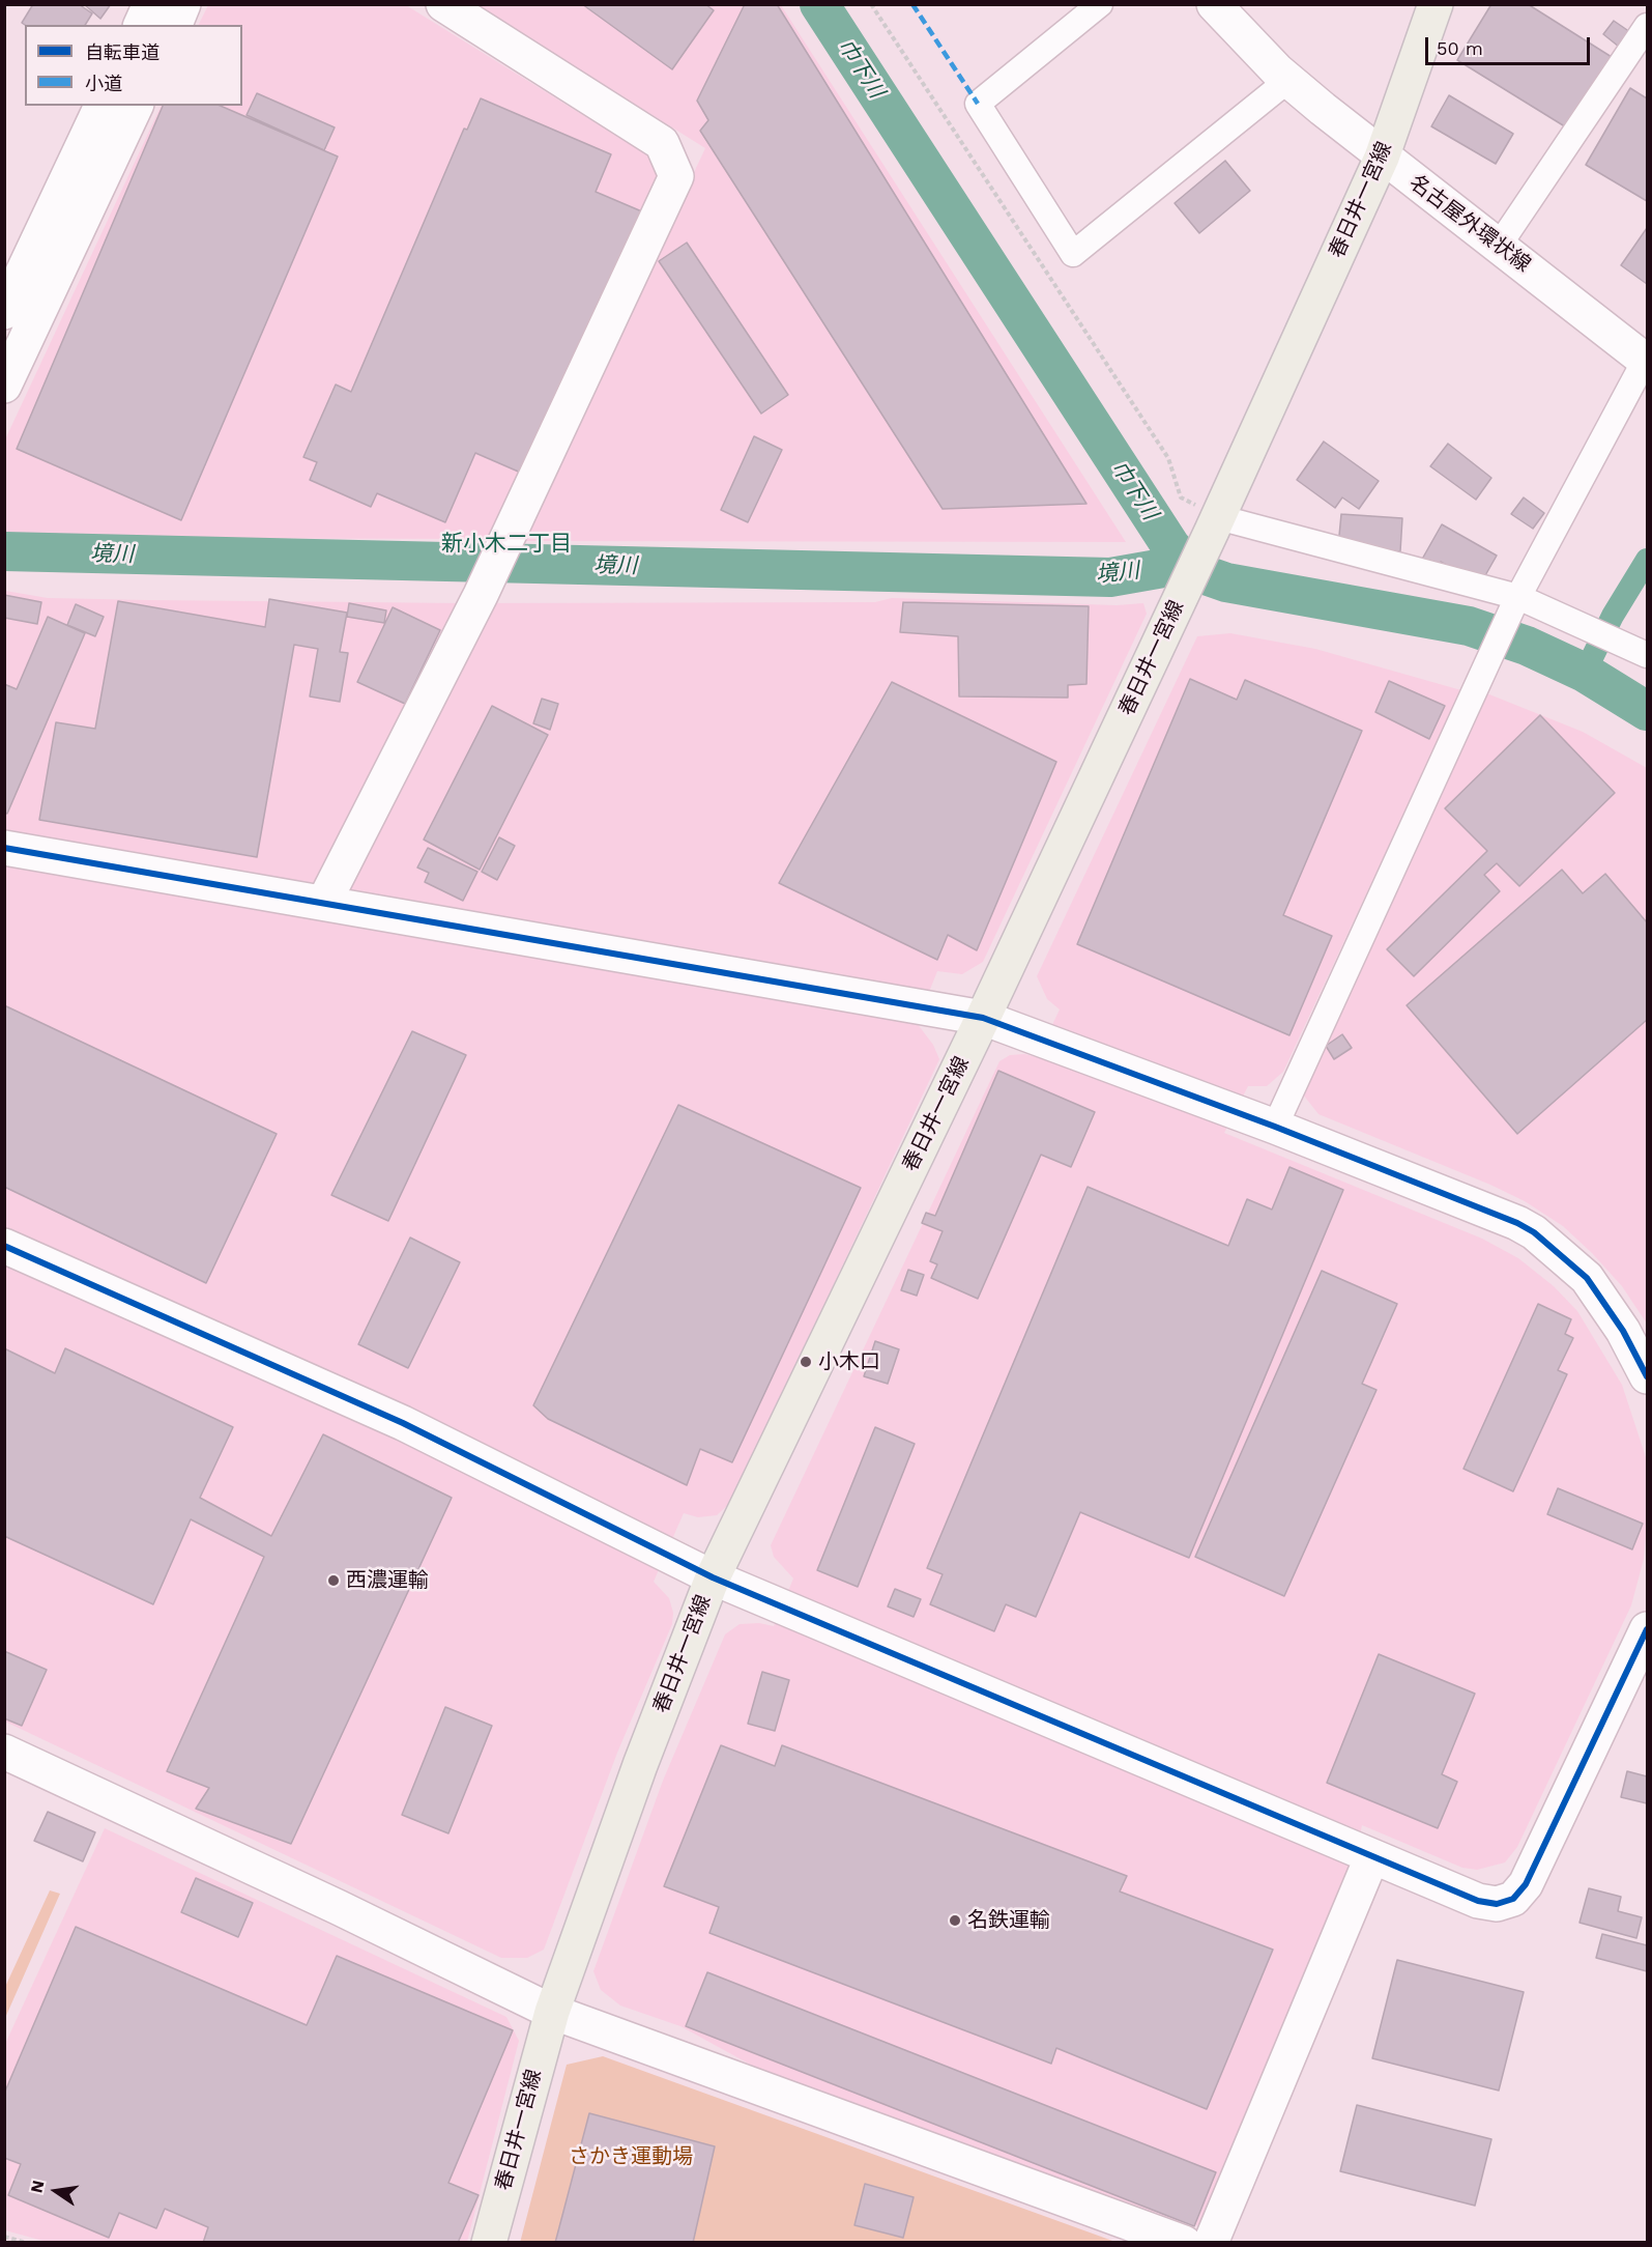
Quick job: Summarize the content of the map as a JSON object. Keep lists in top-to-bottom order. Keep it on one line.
{"streets":{"main road":["春日井一宮線"],"street":["名古屋外環状線"]},"crossings":[["春日井一宮線","名古屋外環状線"]],"districts":["新小木二丁目"],"water":["巾下川","境川"],"parks":["さかき運動場"],"places":["小木口","西濃運輸","名鉄運輸"],"legend":["自転車道","小道"],"scale_bar":"50 m","north":"left"}
